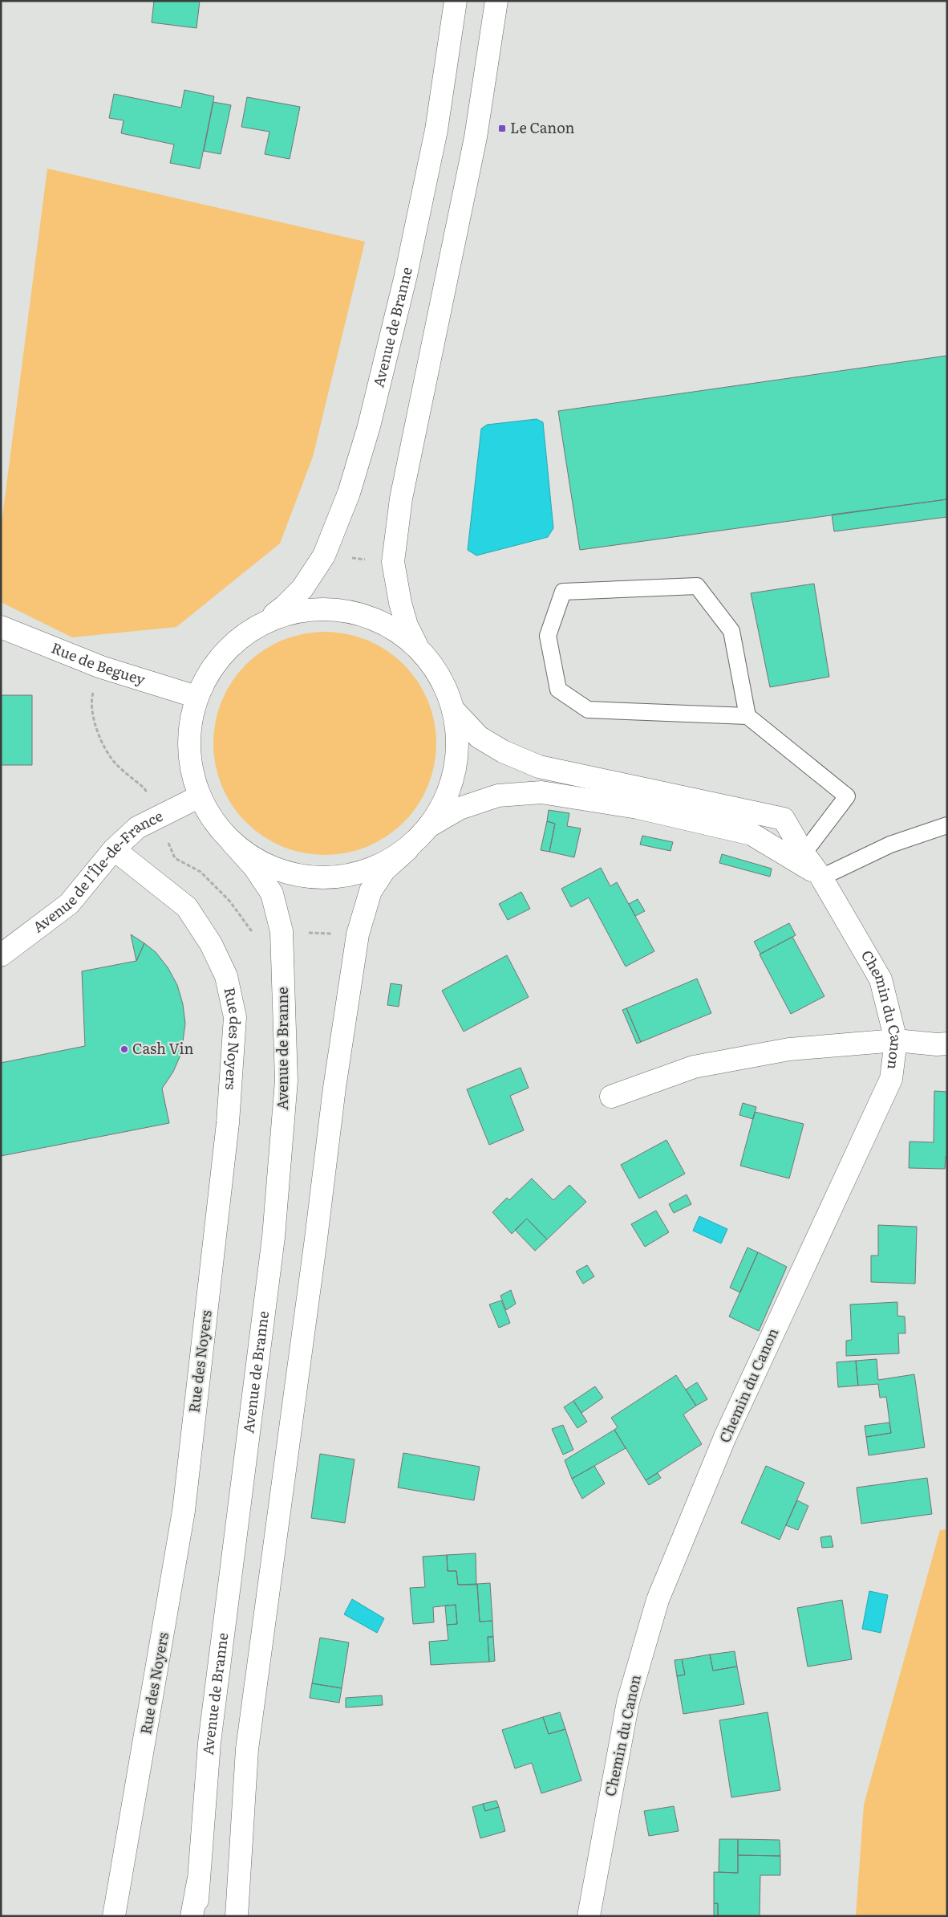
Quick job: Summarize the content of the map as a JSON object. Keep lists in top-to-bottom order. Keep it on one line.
{"streets":{"main road":["Avenue de Branne","Rue de Beguey","Avenue de l'Île-de-France","Chemin du Canon","Rue des Noyers"]},"crossings":[["Avenue de Branne","Rue de Beguey"],["Avenue de Branne","Avenue de l'Île-de-France"],["Avenue de l'Île-de-France","Rue des Noyers"]],"places":{"transit":["Le Canon"],"other":["Cash Vin"]}}
